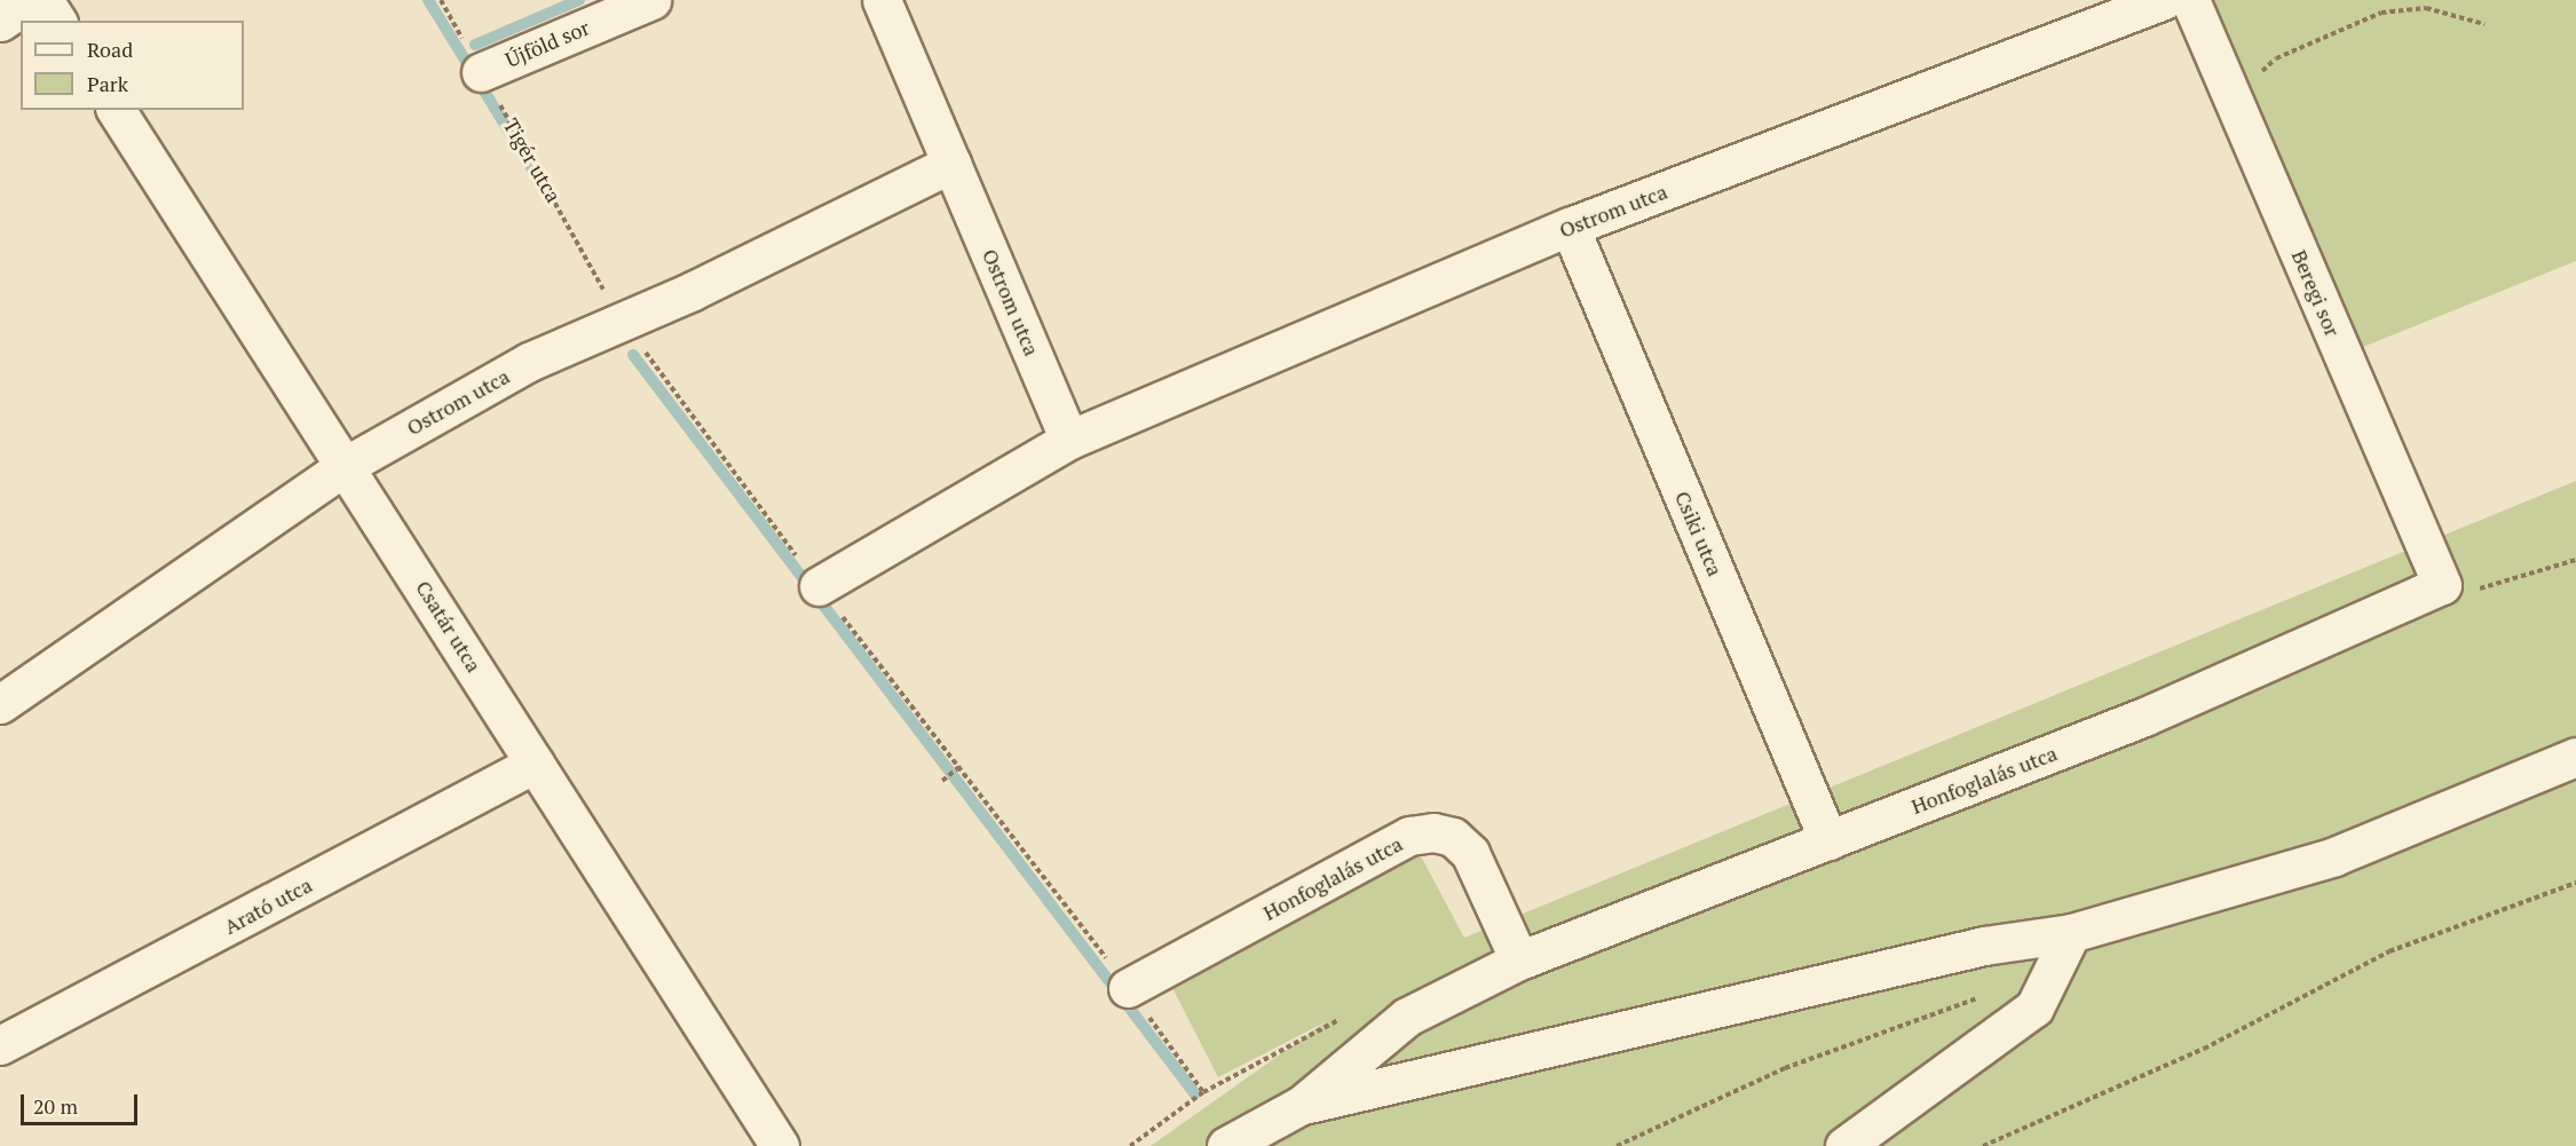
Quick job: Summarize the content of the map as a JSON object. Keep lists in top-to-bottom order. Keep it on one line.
{"streets":{"street":["Újföld sor","Ostrom utca","Beregi sor","Csiki utca","Csatár utca","Honfoglalás utca","Arató utca"],"path":["Tigér utca"]},"crossings":[["Újföld sor","Tigér utca"],["Tigér utca","Ostrom utca"],["Tigér utca","Honfoglalás utca"],["Ostrom utca","Csiki utca"],["Ostrom utca","Csatár utca"],["Beregi sor","Honfoglalás utca"],["Csiki utca","Honfoglalás utca"],["Csatár utca","Arató utca"]],"legend":["Road","Park"],"scale_bar":"20 m"}
